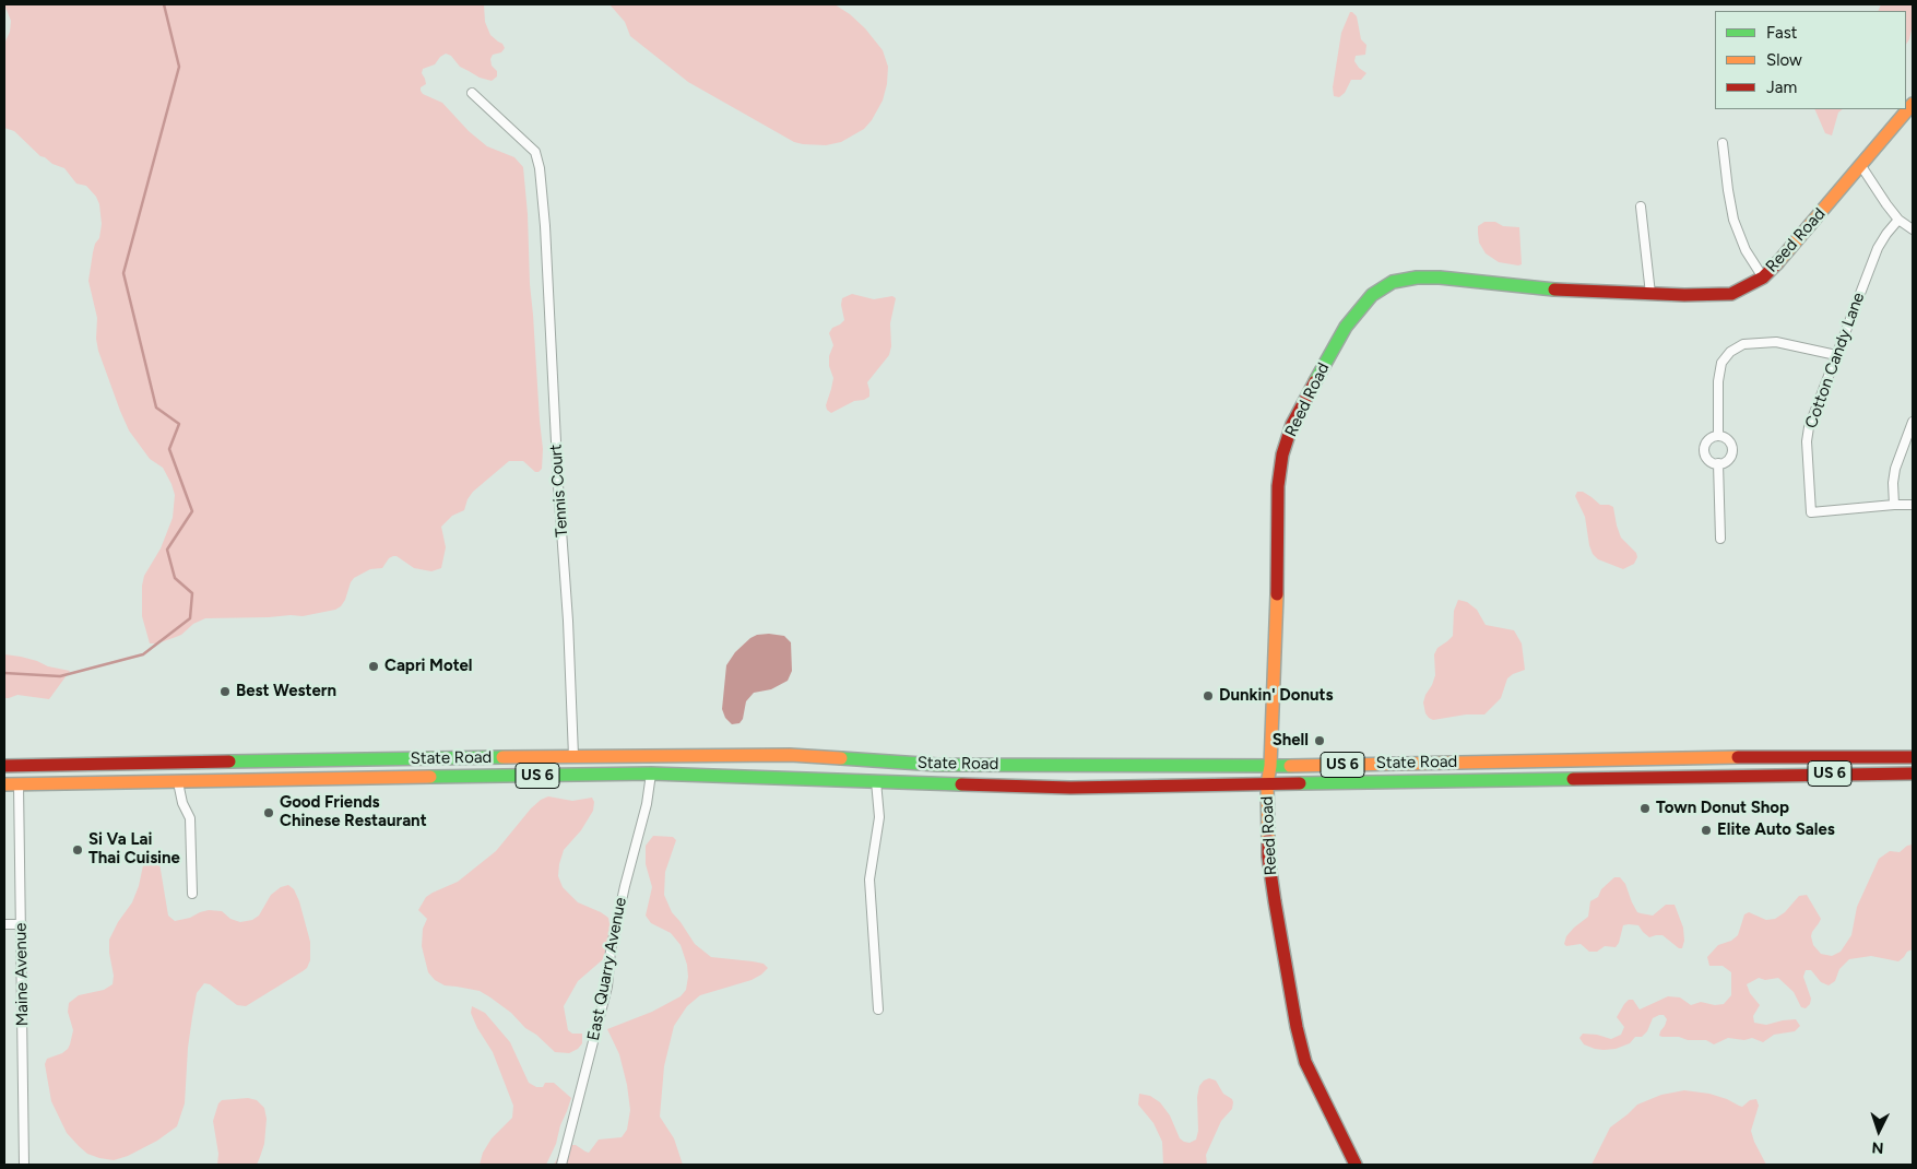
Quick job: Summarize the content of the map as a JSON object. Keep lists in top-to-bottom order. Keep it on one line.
{"streets":{"main road":["Reed Road","State Road","US 6"],"street":["Cotton Candy Lane","Tennis Court","East Quarry Avenue","Maine Avenue"]},"crossings":[["Reed Road","State Road"],["Tennis Court","State Road"],["State Road","East Quarry Avenue"],["State Road","Maine Avenue"]],"places":["Capri Motel","Best Western","Dunkin' Donuts","Shell","Town Donut Shop","Good Friends Chinese Restaurant","Elite Auto Sales","Si Va Lai Thai Cuisine"],"legend":["Fast","Slow","Jam"],"north":"bottom"}
